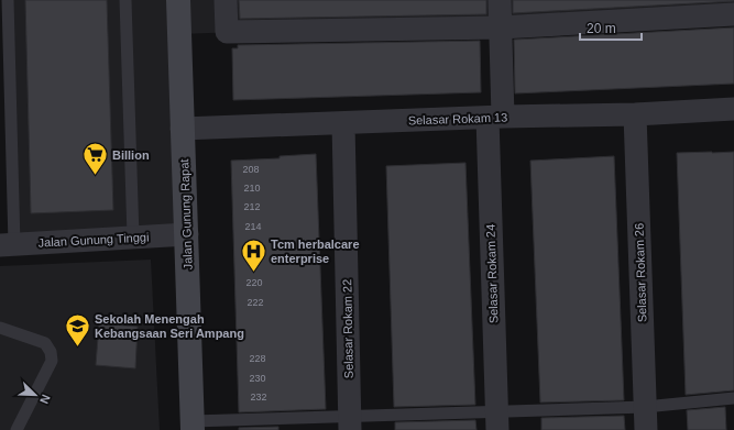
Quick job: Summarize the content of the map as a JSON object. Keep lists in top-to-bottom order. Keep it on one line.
{"streets":{"street":["Selasar Rokam 13","Jalan Gunung Rapat","Jalan Gunung Tinggi","Selasar Rokam 26","Selasar Rokam 24","Selasar Rokam 22"]},"crossings":[["Selasar Rokam 13","Jalan Gunung Rapat"],["Selasar Rokam 13","Selasar Rokam 26"],["Selasar Rokam 13","Selasar Rokam 24"],["Selasar Rokam 13","Selasar Rokam 22"],["Jalan Gunung Rapat","Jalan Gunung Tinggi"]],"places":{"supermarket":["Billion"],"hospital":["Tcm herbalcare enterprise"],"school or university":["Sekolah Menengah Kebangsaan Seri Ampang"]},"house_numbers":["208","210","212","214","220","222","228","230","232"],"scale_bar":"20 m","north":"bottom right"}
